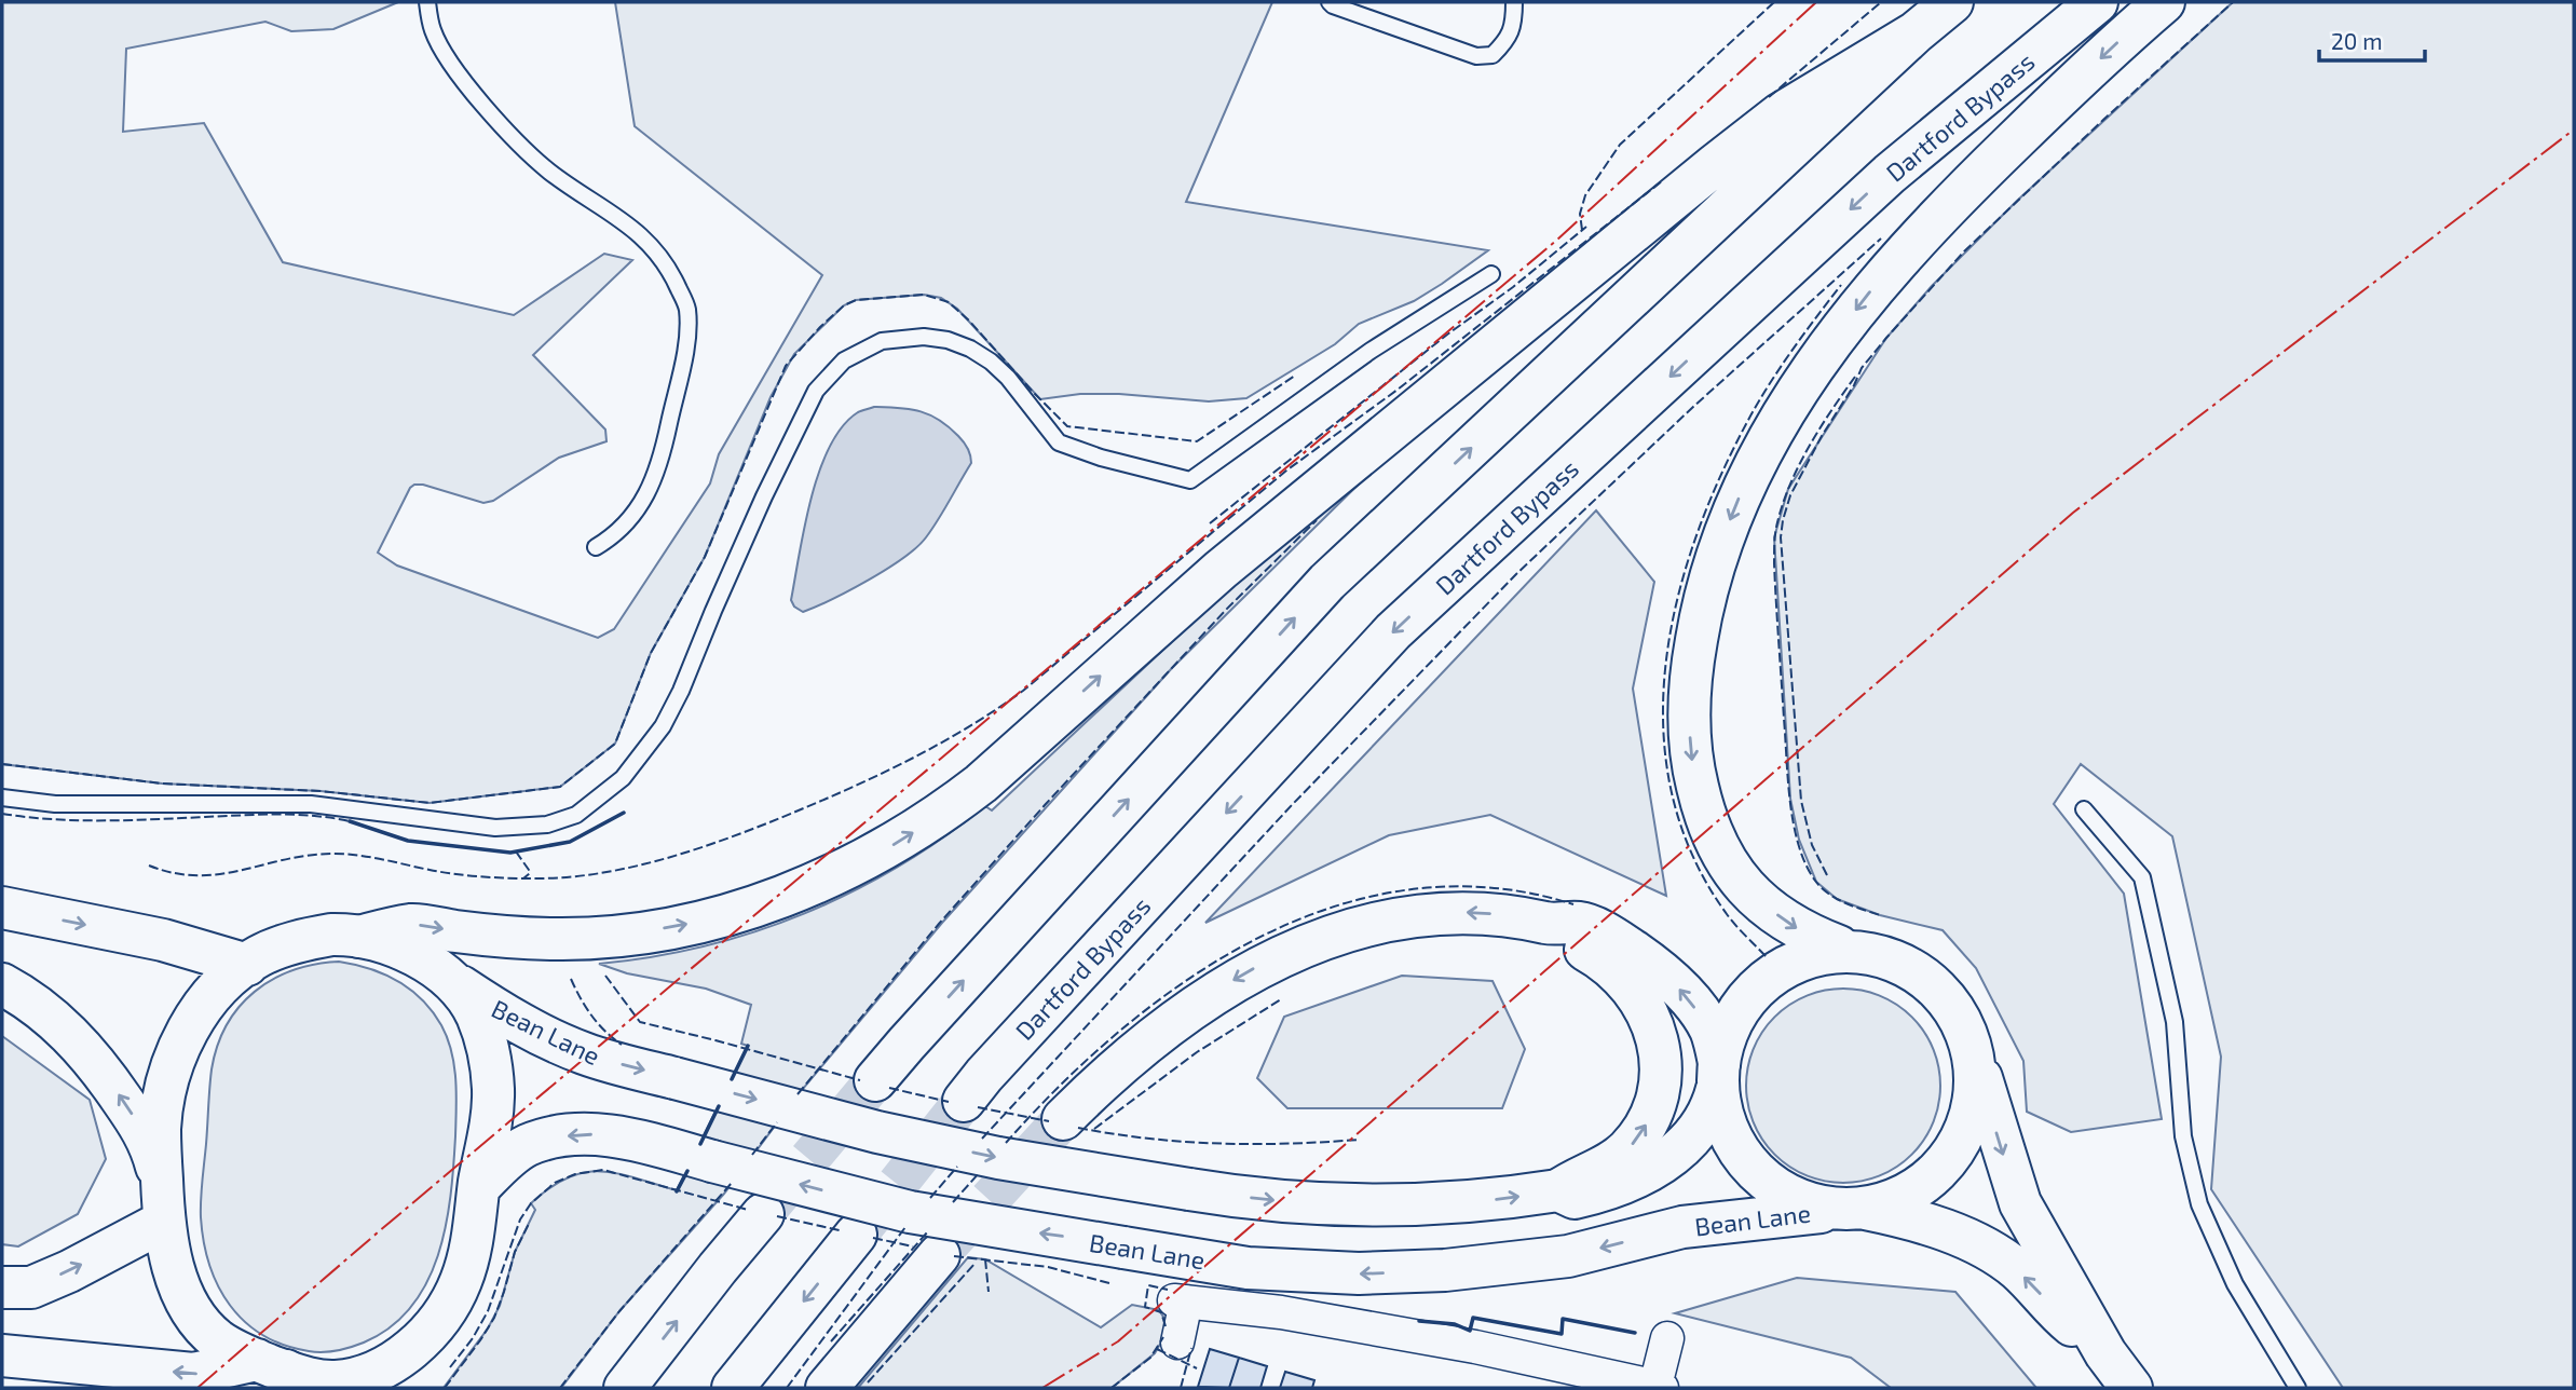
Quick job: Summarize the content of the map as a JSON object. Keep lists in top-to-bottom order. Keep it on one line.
{"streets":{"main road":["Dartford Bypass","Bean Lane"]},"scale_bar":"20 m"}
